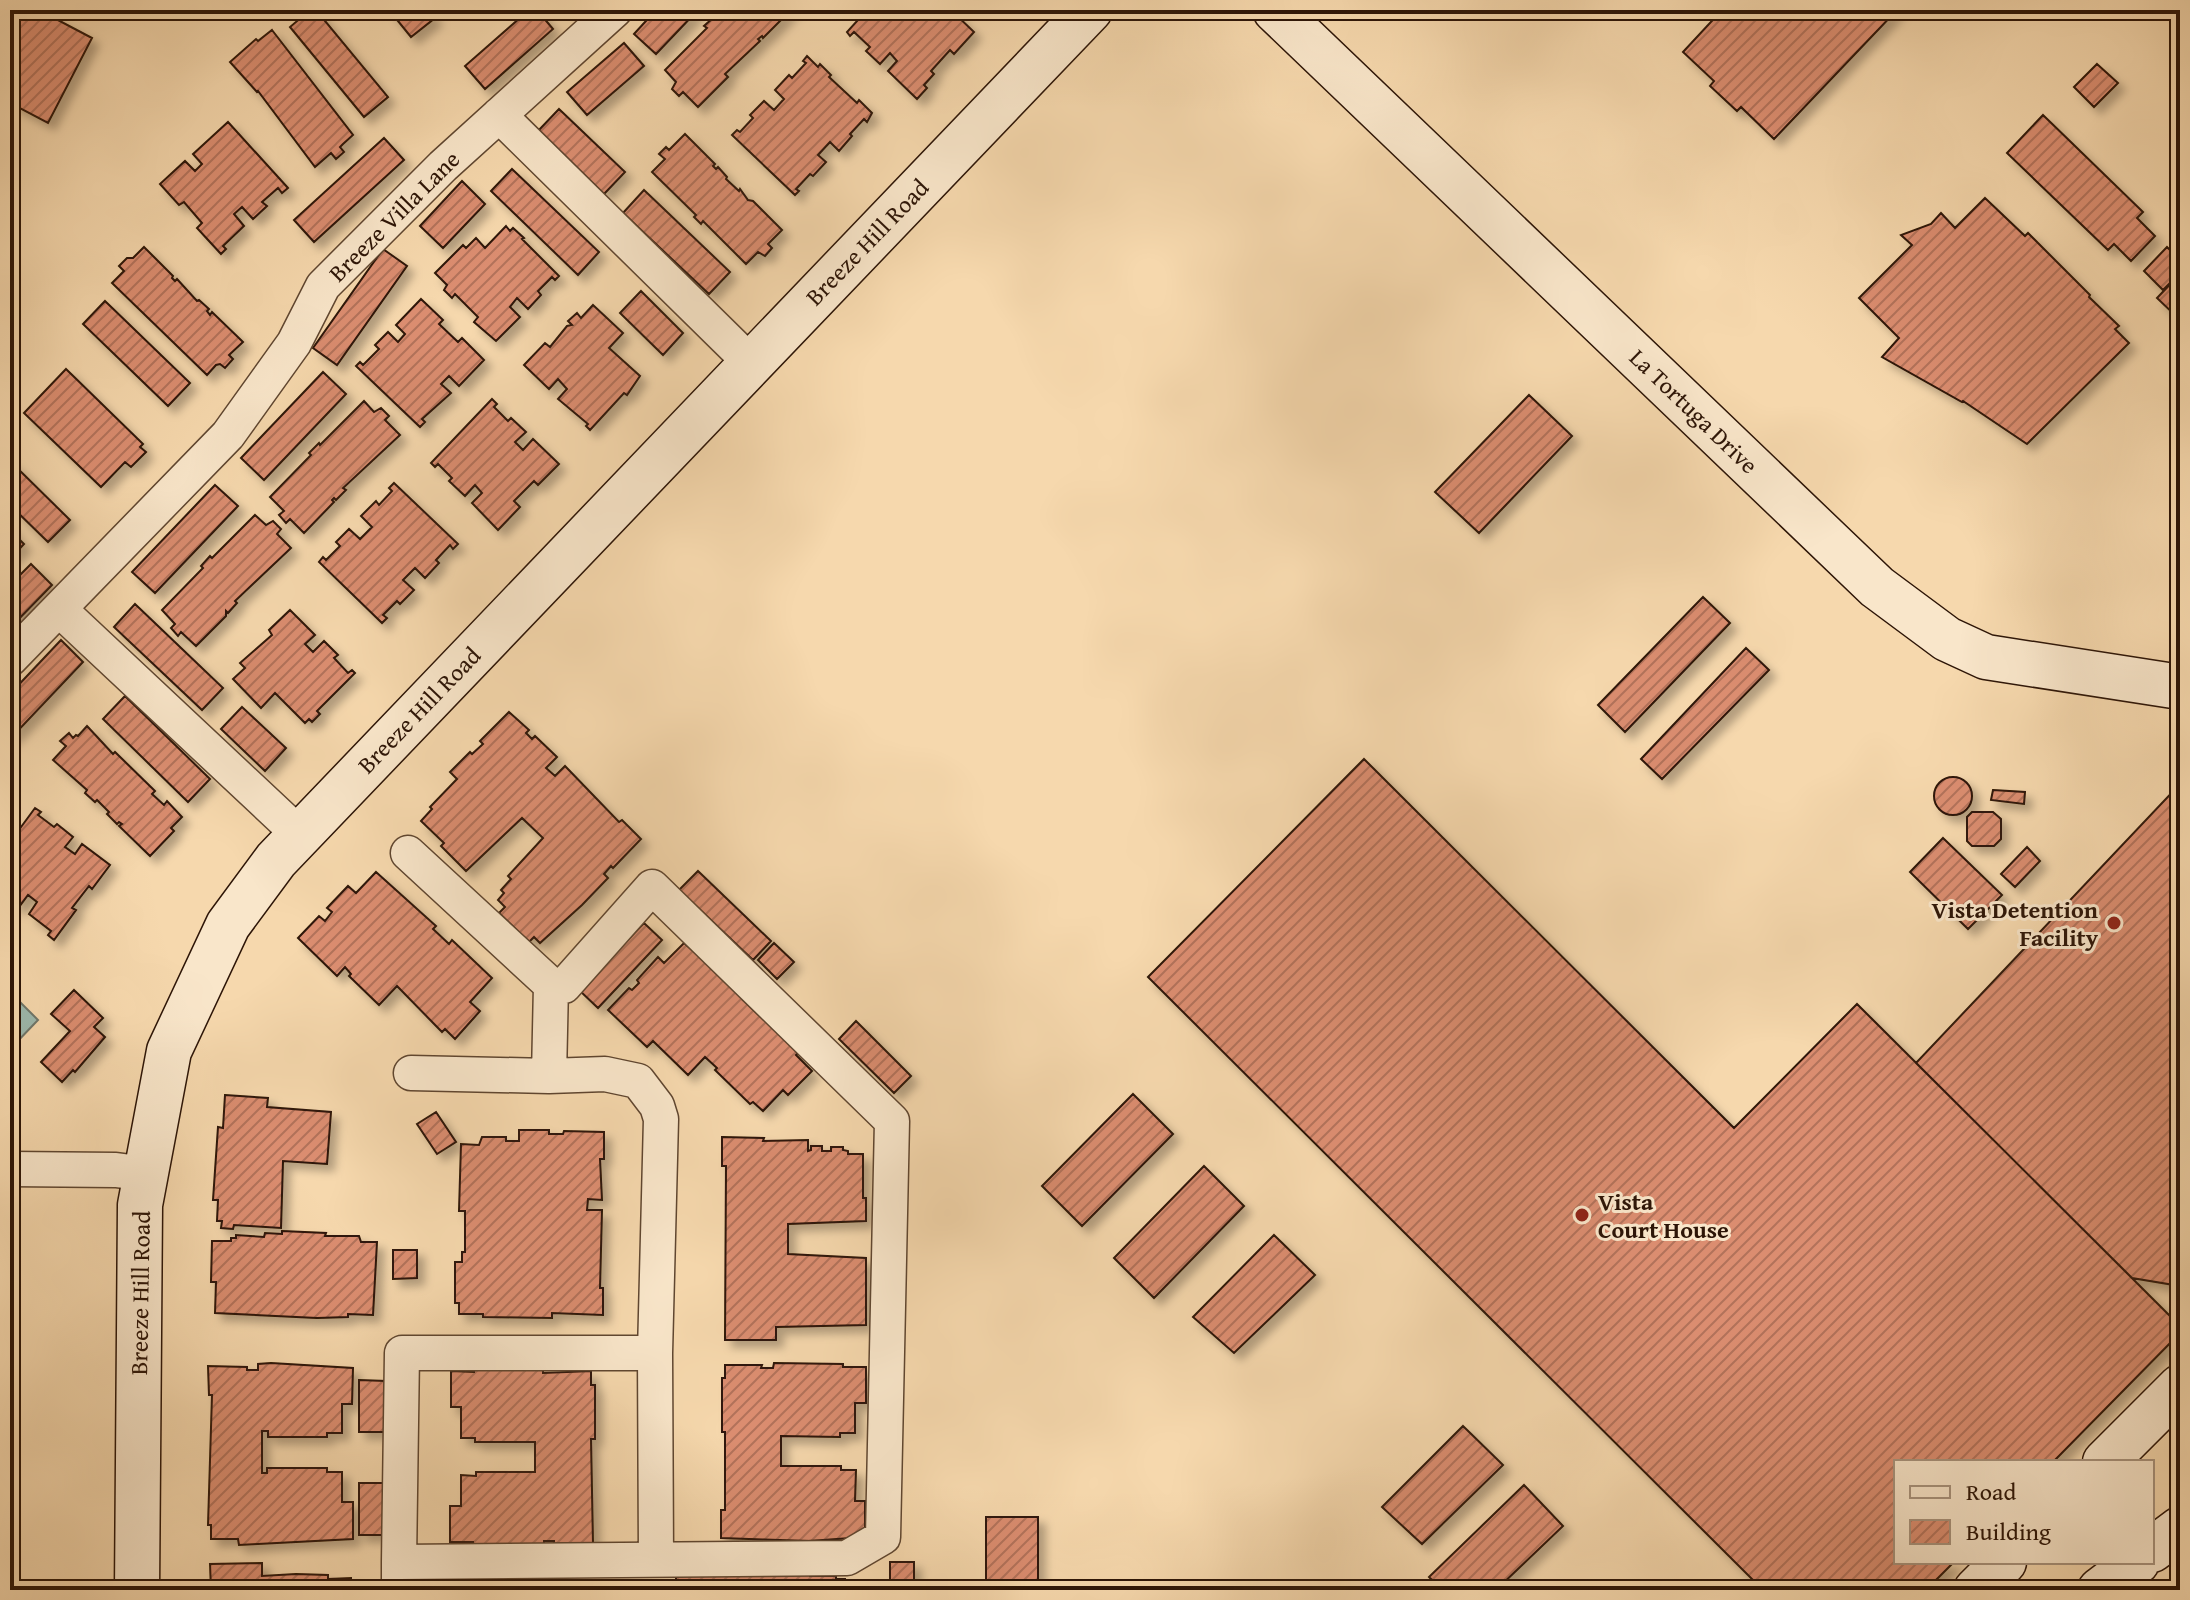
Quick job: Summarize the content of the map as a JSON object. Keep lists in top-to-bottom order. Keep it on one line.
{"streets":{"street":["Breeze Villa Lane","Breeze Hill Road","La Tortuga Drive"]},"places":["Vista Detention Facility","Vista Court House"],"legend":["Road","Building"]}
